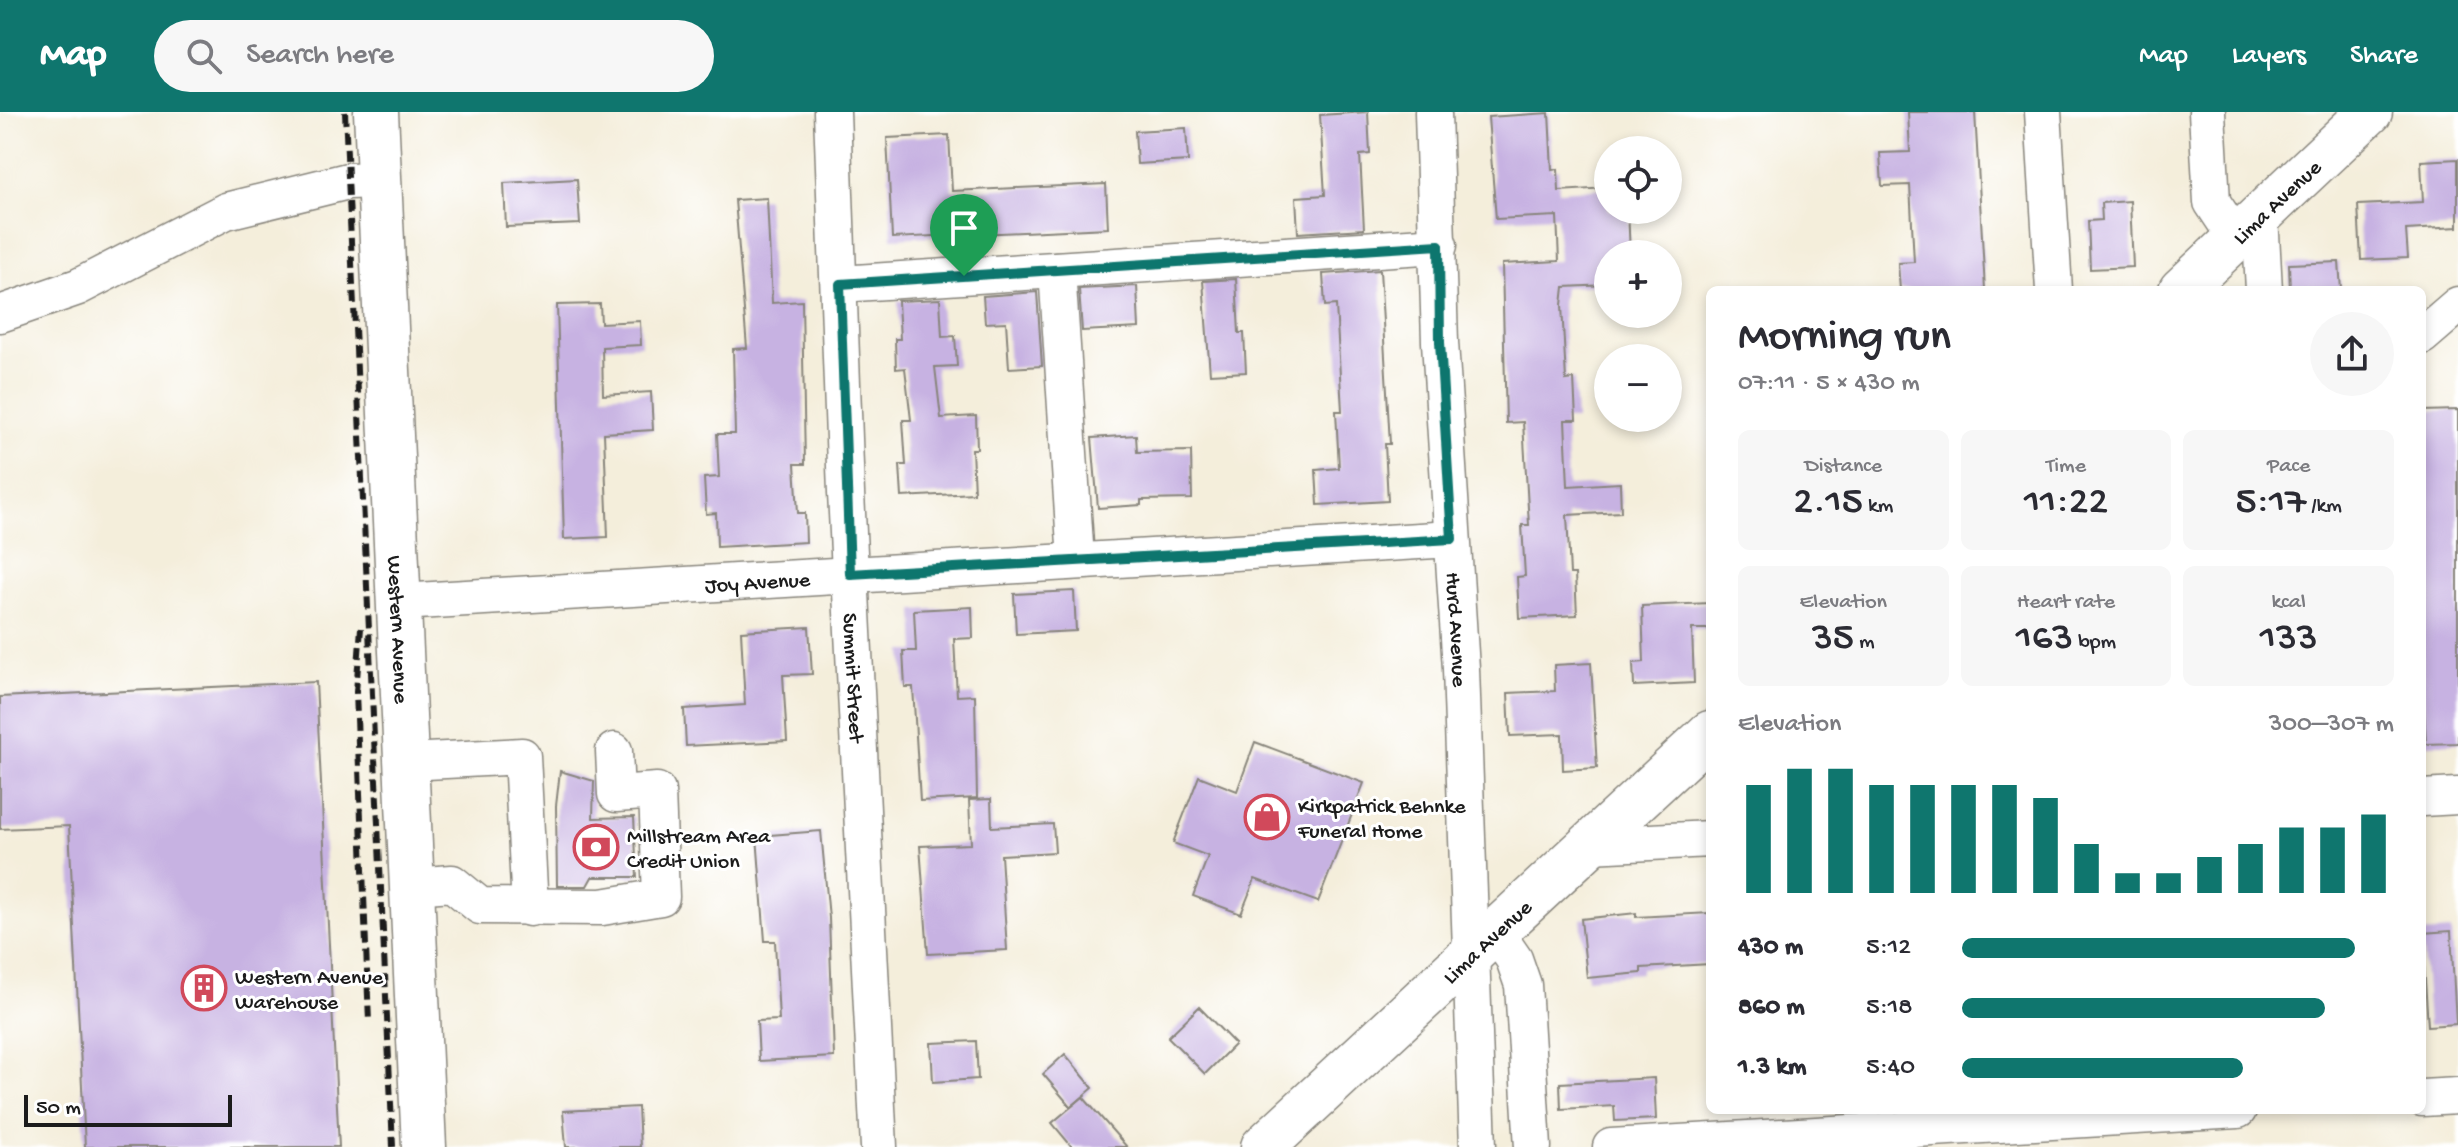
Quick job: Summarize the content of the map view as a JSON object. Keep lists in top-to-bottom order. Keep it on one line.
{"streets":{"main road":["Lima Avenue","Western Avenue"],"street":["Joy Avenue","Hurd Avenue","Summit Street"]},"crossings":[["Lima Avenue","Hurd Avenue"],["Joy Avenue","Western Avenue"],["Joy Avenue","Hurd Avenue"],["Joy Avenue","Summit Street"]],"places":{"shop":["Kirkpatrick Behnke Funeral Home"],"bank":["Millstream Area Credit Union"],"building":["Western Avenue Warehouse"]},"scale_bar":"50 m","page":{"header":"Map","search":"Search here","nav":["Map","Layers","Share"],"map_buttons":["+","−"],"heading":["Morning run","07:11 · 5 × 430 m"],"stats":[["Distance","2.15 km"],["Time","11:22"],["Pace","5:17 /km"],["Elevation","35 m"],["Heart rate","163 bpm"],["kcal","133"]],"chart":["Elevation","300–307 m"],"list":[{"name":"430 m","note":"5:12"},{"name":"860 m","note":"5:18"},{"name":"1.3 km","note":"5:40"}],"scale":"50 m"}}
